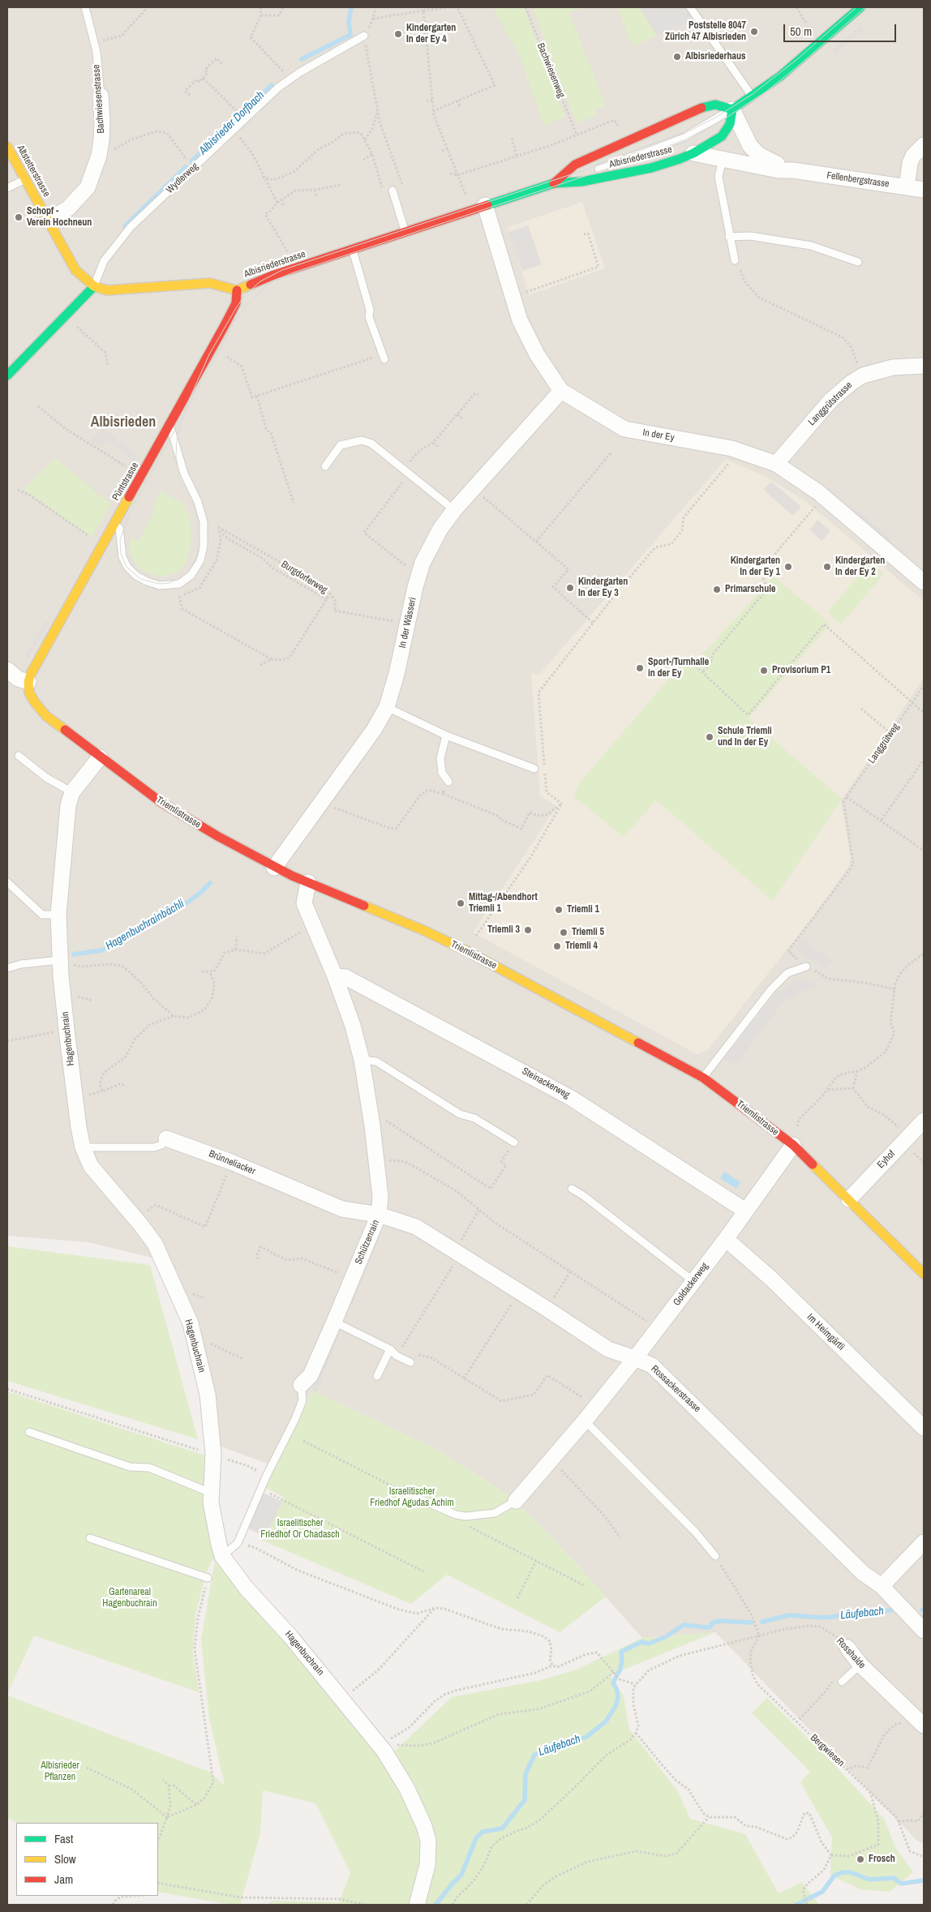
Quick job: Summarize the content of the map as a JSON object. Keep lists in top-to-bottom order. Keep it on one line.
{"streets":{"street":["Bachwiesenstrasse","Albisriederstrasse","Altstetterstrasse","Fellenbergstrasse","Langgrütstrasse","In der Ey","Püntstrasse","In der Wässeri","Triemlistrasse","Hagenbuchrain","Steinackerweg","Eyhof","Brünneliacker","Schützenrain","Goldackerweg","Im Heimgärtli","Rossackerstrasse","Rosshalde"],"lane":["Wydlerweg"],"path":["Bachwiesenweg","Burgdorferweg","Langgrütweg","Bergwiesen"]},"crossings":[["Bachwiesenstrasse","Altstetterstrasse"],["Albisriederstrasse","Altstetterstrasse"],["Albisriederstrasse","Wydlerweg"],["Albisriederstrasse","Fellenbergstrasse"],["Albisriederstrasse","In der Ey"],["Albisriederstrasse","Püntstrasse"],["Altstetterstrasse","Wydlerweg"],["Langgrütstrasse","In der Ey"],["In der Ey","In der Wässeri"],["Püntstrasse","Triemlistrasse"],["Burgdorferweg","In der Wässeri"],["In der Wässeri","Triemlistrasse"],["Triemlistrasse","Hagenbuchrain"],["Triemlistrasse","Eyhof"],["Triemlistrasse","Schützenrain"],["Triemlistrasse","Goldackerweg"],["Hagenbuchrain","Brünneliacker"],["Hagenbuchrain","Schützenrain"],["Steinackerweg","Schützenrain"],["Steinackerweg","Goldackerweg"],["Brünneliacker","Schützenrain"],["Brünneliacker","Rossackerstrasse"],["Schützenrain","Rossackerstrasse"],["Goldackerweg","Im Heimgärtli"],["Goldackerweg","Rossackerstrasse"],["Rosshalde","Bergwiesen"]],"districts":["Albisrieden"],"water":["Albisrieder Dorfbach","Hagenbuchrainbächli","Läufebach"],"parks":["Israelitischer Friedhof Agudas Achim","Israelitischer Friedhof Or Chadasch","Gartenareal Hagenbuchrain","Albisrieder Pflanzen"],"places":["Poststelle 8047 Zürich 47 Albisrieden","Kindergarten In der Ey 4","Albisriederhaus","Schopf - Verein Hochneun","Kindergarten In der Ey 1","Kindergarten In der Ey 2","Kindergarten In der Ey 3","Primarschule","Sport-/Turnhalle in der Ey","Provisorium P1","Schule Triemli und In der Ey","Mittag-/Abendhort Triemli 1","Triemli 1","Triemli 3","Triemli 5","Triemli 4","Frosch"],"legend":["Fast","Slow","Jam"],"scale_bar":"50 m"}
